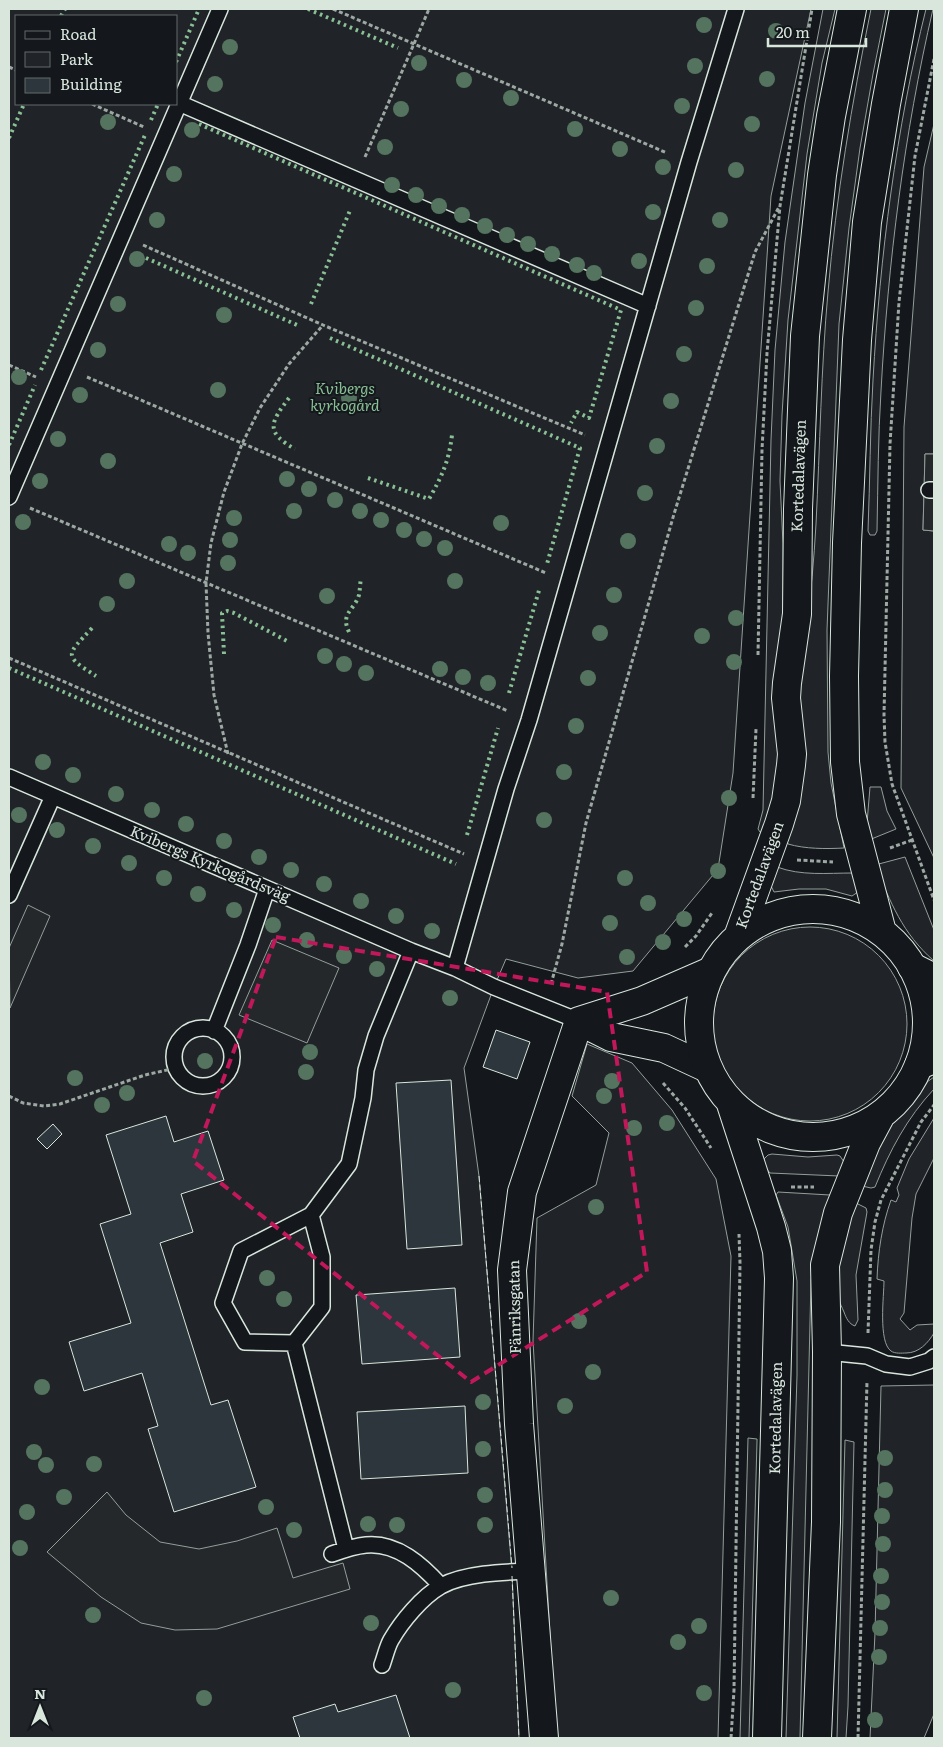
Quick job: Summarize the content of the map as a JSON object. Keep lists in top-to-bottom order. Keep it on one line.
{"streets":{"main road":["Kortedalavägen","Kvibergs Kyrkogårdsväg","Fänriksgatan"]},"crossings":[["Kortedalavägen","Kvibergs Kyrkogårdsväg"],["Kvibergs Kyrkogårdsväg","Fänriksgatan"]],"parks":["Kvibergs kyrkogård"],"legend":["Road","Park","Building"],"scale_bar":"20 m","north":"top"}
